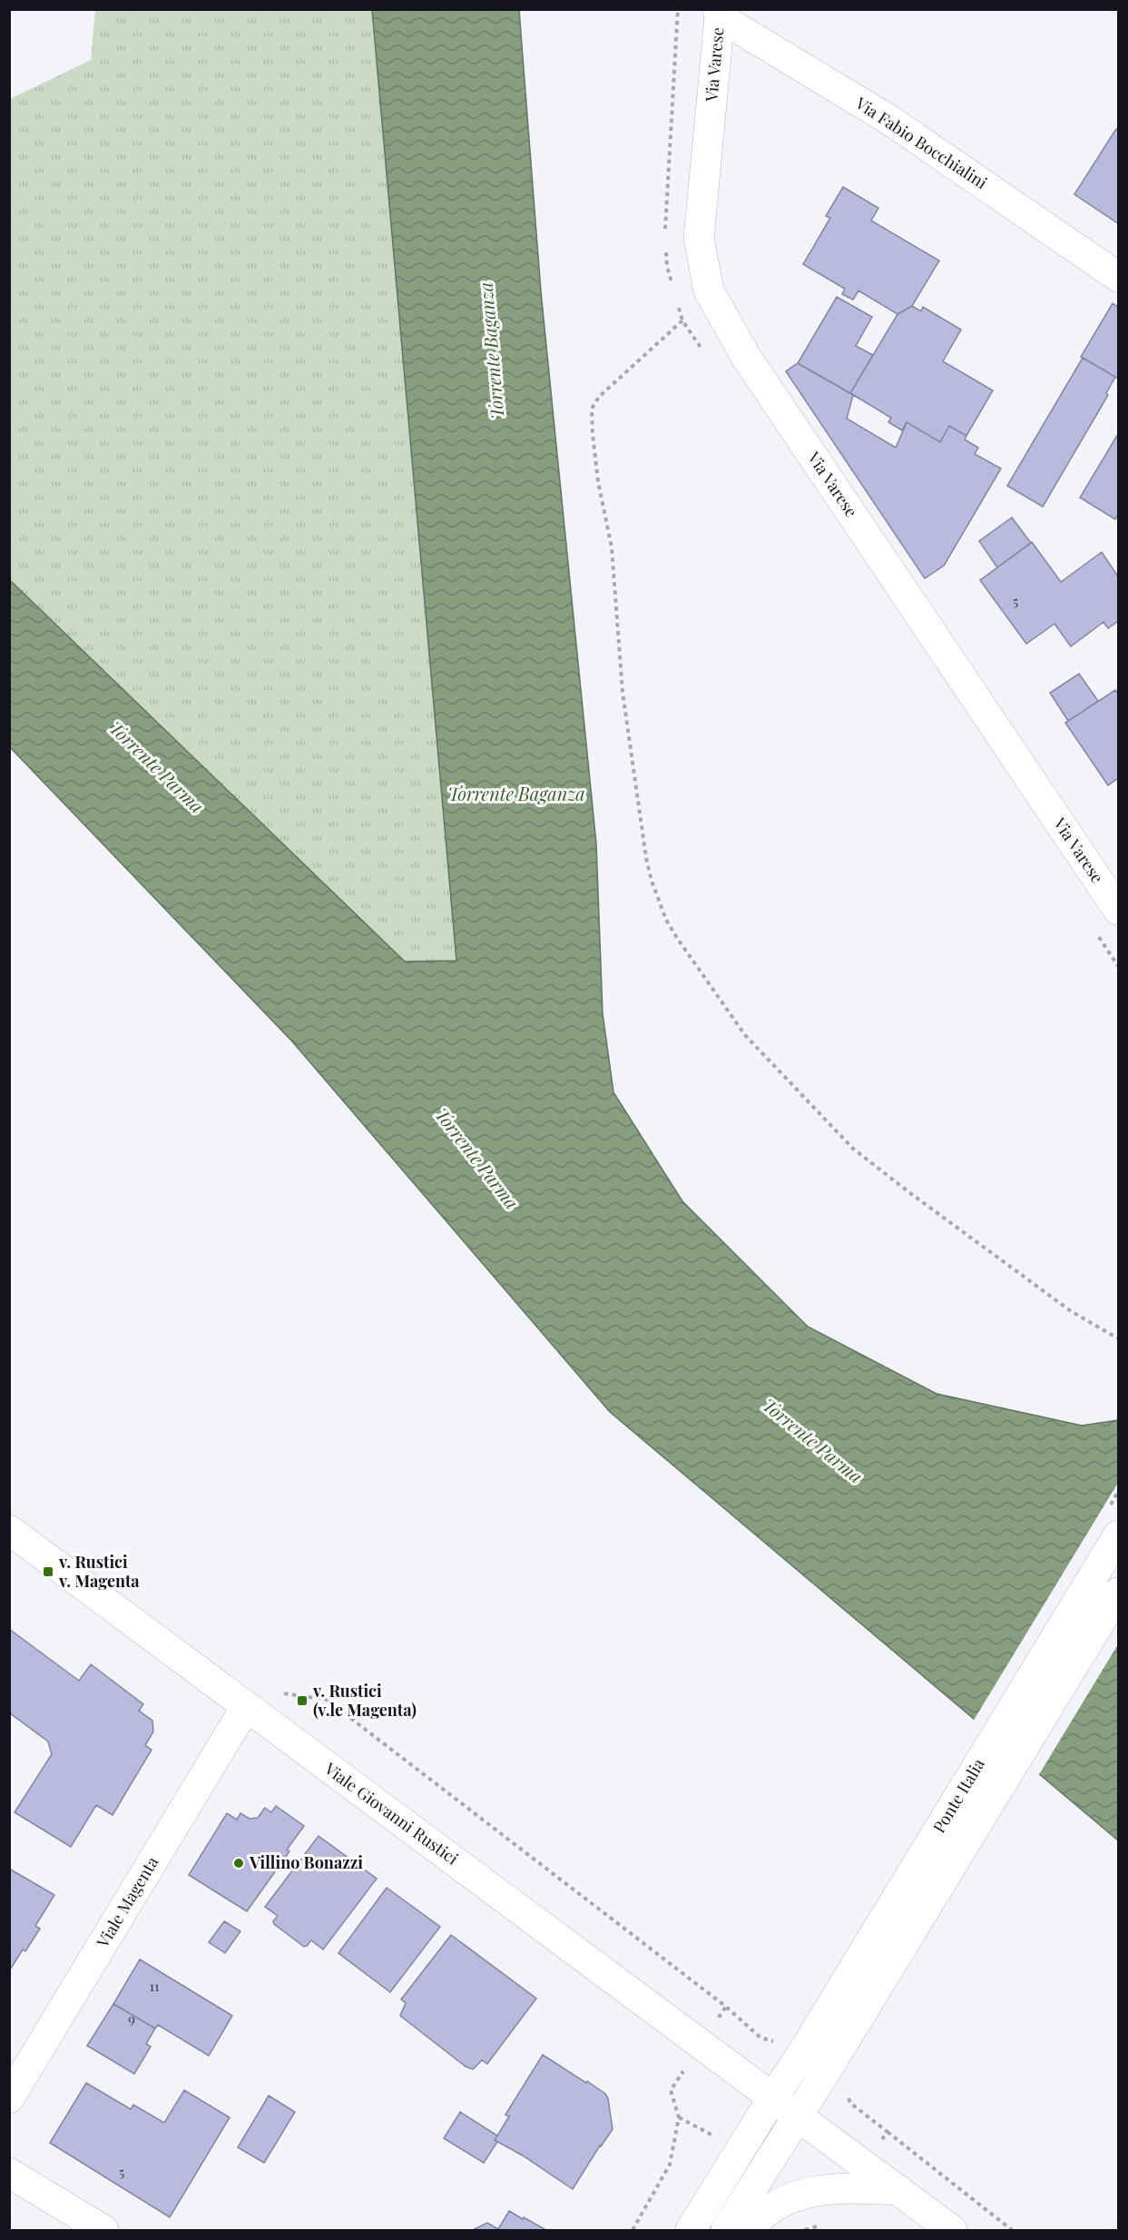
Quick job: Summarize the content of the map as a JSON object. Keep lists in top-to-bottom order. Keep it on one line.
{"streets":{"main road":["Via Varese","Via Fabio Bocchialini","Ponte Italia","Viale Giovanni Rustici","Viale Magenta"]},"crossings":[["Via Varese","Via Fabio Bocchialini"],["Ponte Italia","Viale Giovanni Rustici"],["Viale Giovanni Rustici","Viale Magenta"]],"water":["Torrente Baganza","Torrente Parma"],"places":{"transit":["v. Rustici v. Magenta","v. Rustici (v.le Magenta)"],"other":["Villino Bonazzi"]},"house_numbers":["5","11","9","5"]}
